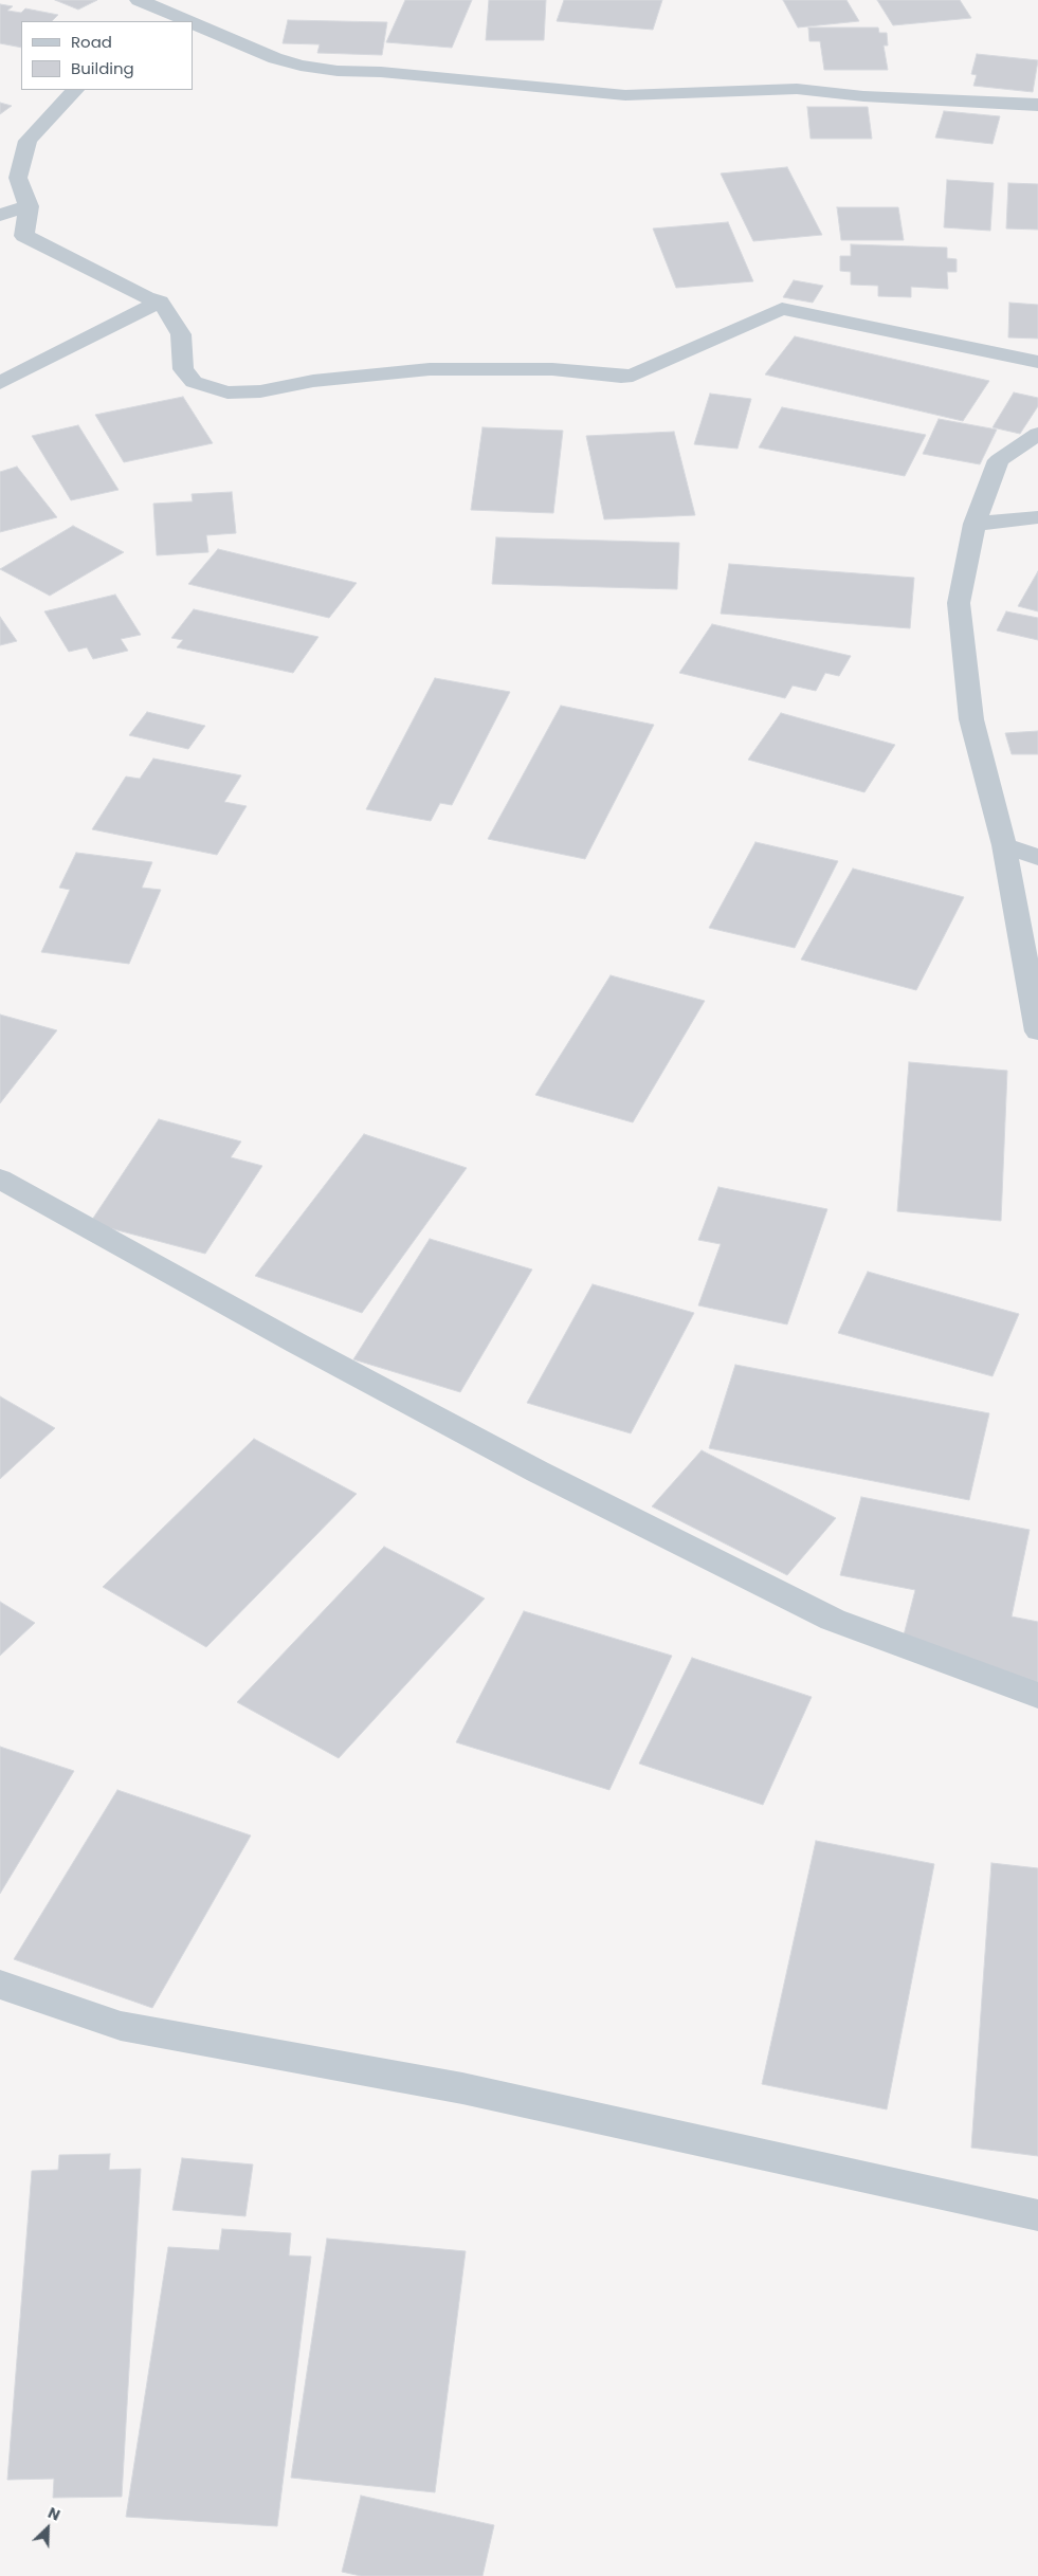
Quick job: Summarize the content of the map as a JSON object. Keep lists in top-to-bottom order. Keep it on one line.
{"legend":["Road","Building"],"north":"top right"}
